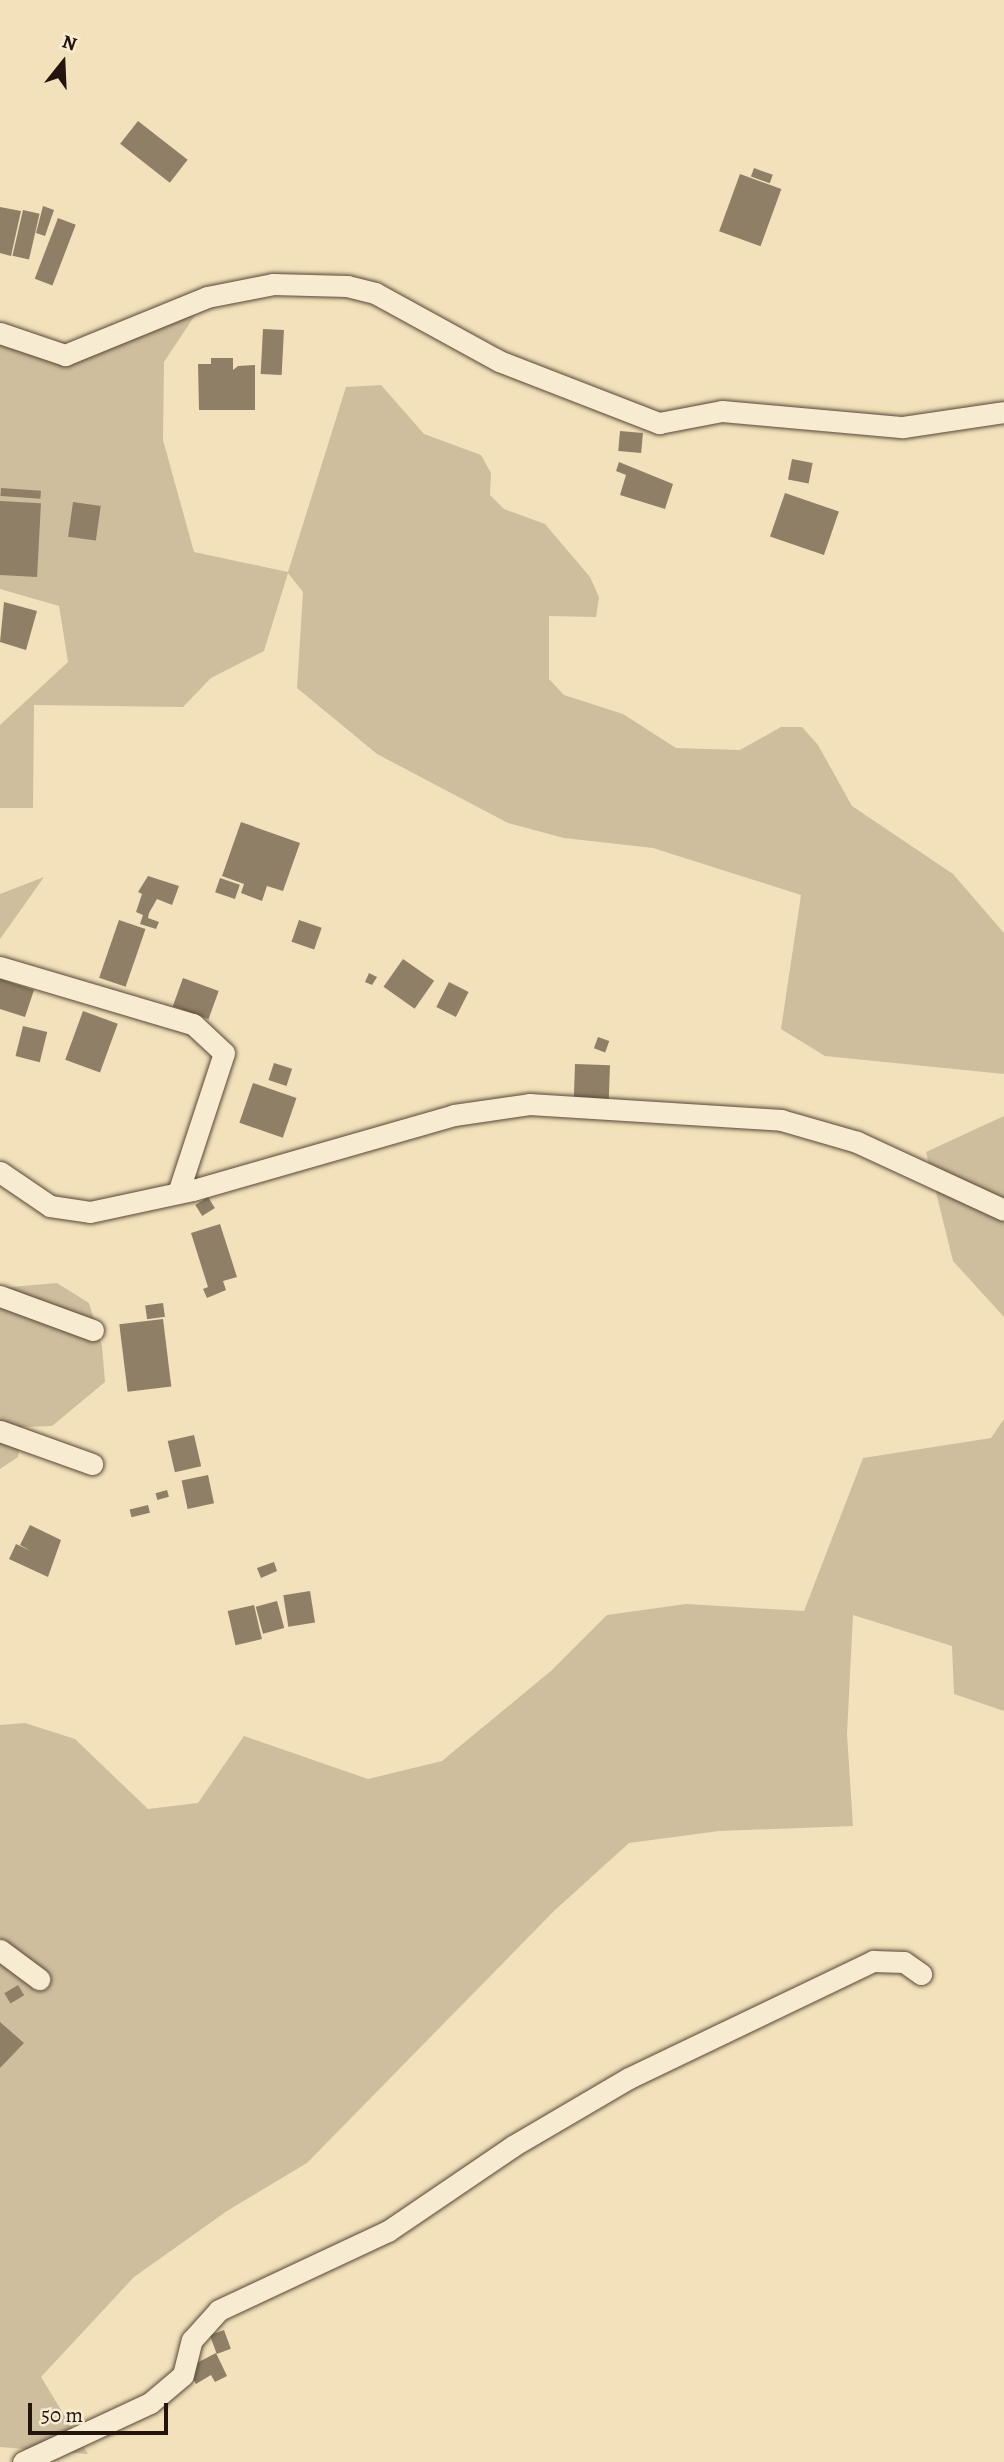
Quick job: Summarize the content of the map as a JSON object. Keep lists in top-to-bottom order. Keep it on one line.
{"scale_bar":"50 m","north":"top"}
